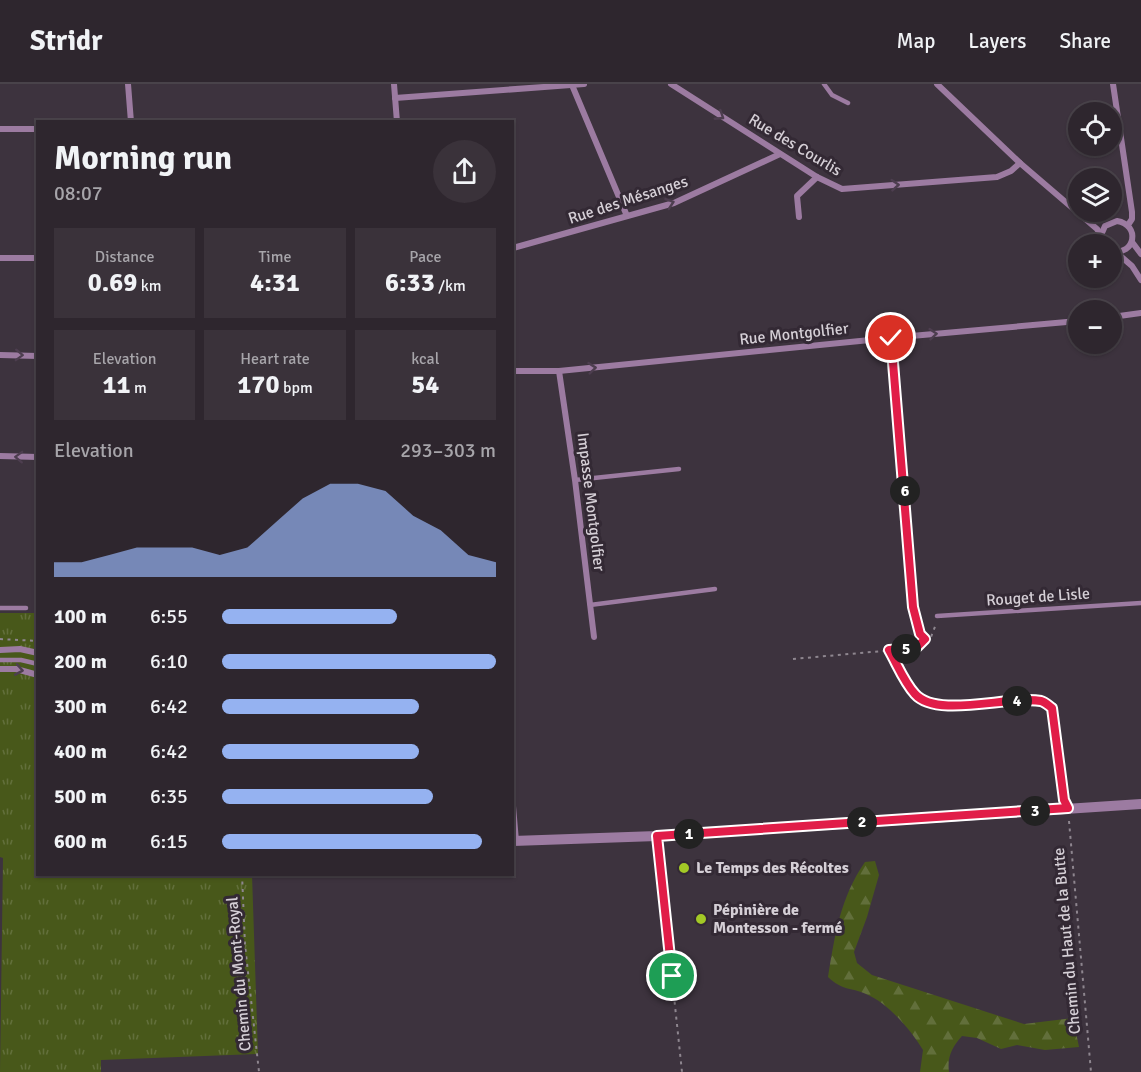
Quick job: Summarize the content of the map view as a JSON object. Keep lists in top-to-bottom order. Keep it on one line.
{"streets":{"street":["Rue des Courlis","Rue des Mésanges","Rue Montgolfier","Impasse Montgolfier"],"lane":["Rouget de Lisle"],"path":["Chemin du Haut de la Butte","Chemin du Mont-Royal"]},"crossings":[["Rue des Courlis","Rue des Mésanges"],["Rue Montgolfier","Impasse Montgolfier"]],"one_way":["Rue des Courlis","Rue des Mésanges","Rue Montgolfier"],"places":["Le Temps des Récoltes","Pépinière de Montesson - fermé"],"page":{"header":"Stridr","nav":["Map","Layers","Share"],"map_buttons":["+","−"],"heading":["Morning run","08:07"],"stats":[["Distance","0.69 km"],["Time","4:31"],["Pace","6:33 /km"],["Elevation","11 m"],["Heart rate","170 bpm"],["kcal","54"]],"chart":["Elevation","293–303 m"],"pins":["6","5","4","3","2","1"],"list":[{"name":"100 m","note":"6:55"},{"name":"200 m","note":"6:10"},{"name":"300 m","note":"6:42"},{"name":"400 m","note":"6:42"},{"name":"500 m","note":"6:35"},{"name":"600 m","note":"6:15"}]}}
